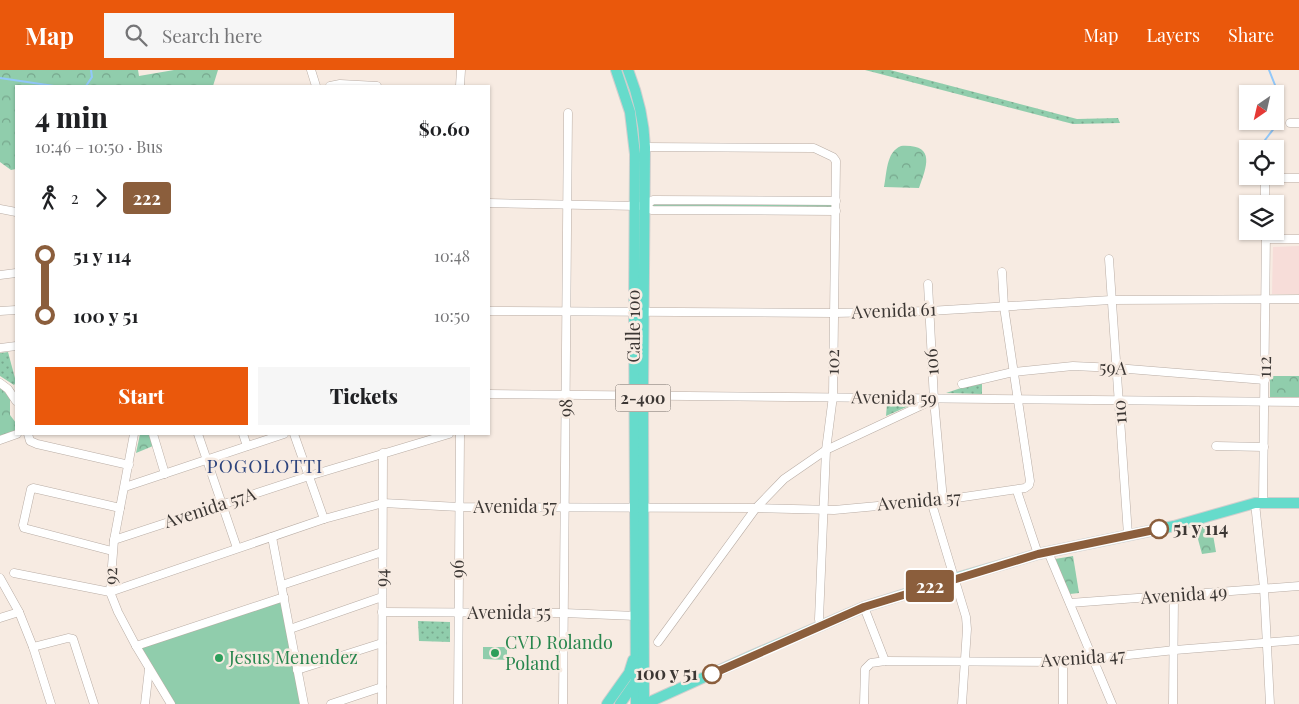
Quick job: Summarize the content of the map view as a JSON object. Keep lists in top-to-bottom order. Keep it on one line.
{"streets":{"main road":["Calle 100","2-400"],"street":["Avenida 61","102","106","112","59A","Avenida 59","98","110","Avenida 57","Avenida 57A","96","92","94","Avenida 49","Avenida 55","Avenida 47"]},"crossings":[["Avenida 61","Calle 100"],["Avenida 61","102"],["Avenida 61","106"],["Avenida 61","112"],["Avenida 61","98"],["Avenida 61","110"],["Calle 100","102"],["Calle 100","Avenida 59"],["Calle 100","Avenida 57"],["Calle 100","Avenida 55"],["102","Avenida 59"],["102","Avenida 57"],["106","Avenida 59"],["106","Avenida 57"],["112","59A"],["112","Avenida 59"],["112","Avenida 49"],["112","Avenida 47"],["59A","110"],["Avenida 59","98"],["Avenida 59","110"],["Avenida 59","Avenida 57"],["98","Avenida 57"],["98","Avenida 55"],["Avenida 57","96"],["Avenida 57","92"],["Avenida 57","94"],["Avenida 57A","92"],["Avenida 57A","94"],["96","Avenida 55"],["94","Avenida 55"]],"districts":["POGOLOTTI"],"places":["51 y 114","CVD Rolando Poland","Jesus Menendez","100 y 51"],"lines":["bus line 222"],"north":"bottom left","page":{"header":"Map","search":"Search here","nav":["Map","Layers","Share"],"on_map":"222","heading":["4 min","10:46 – 10:50 · Bus","$0.60"],"legs":["2","222"],"list":[{"name":"51 y 114","value":"10:48"},{"name":"100 y 51","value":"10:50"}],"buttons":["Start","Tickets"]}}
